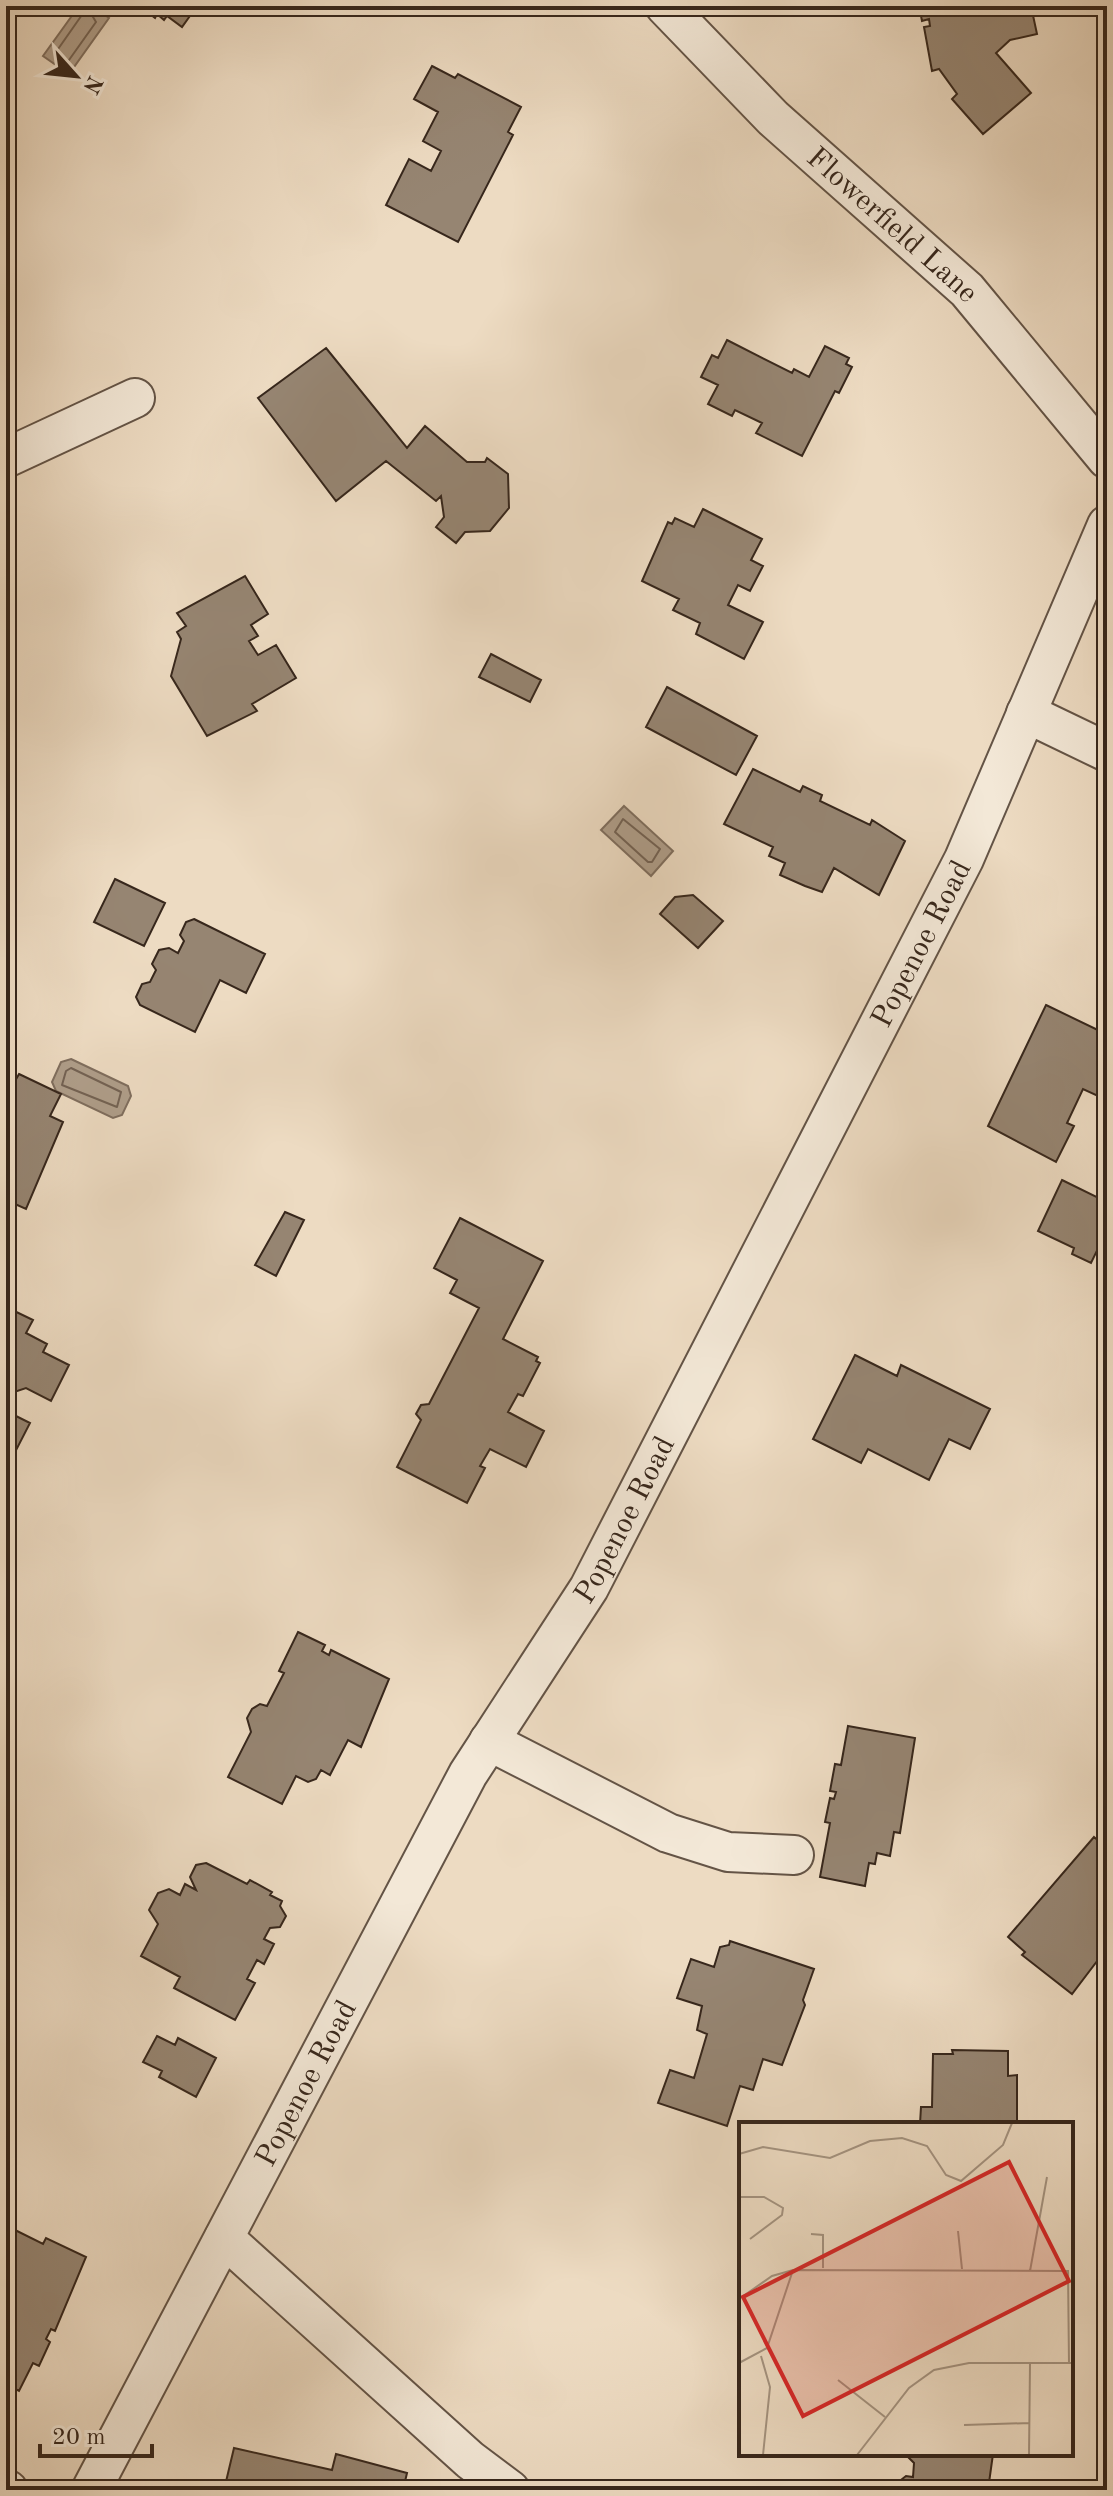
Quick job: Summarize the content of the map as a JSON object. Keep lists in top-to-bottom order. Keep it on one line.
{"streets":{"street":["Flowerfield Lane","Popenoe Road"]},"scale_bar":"20 m","north":"bottom right"}
